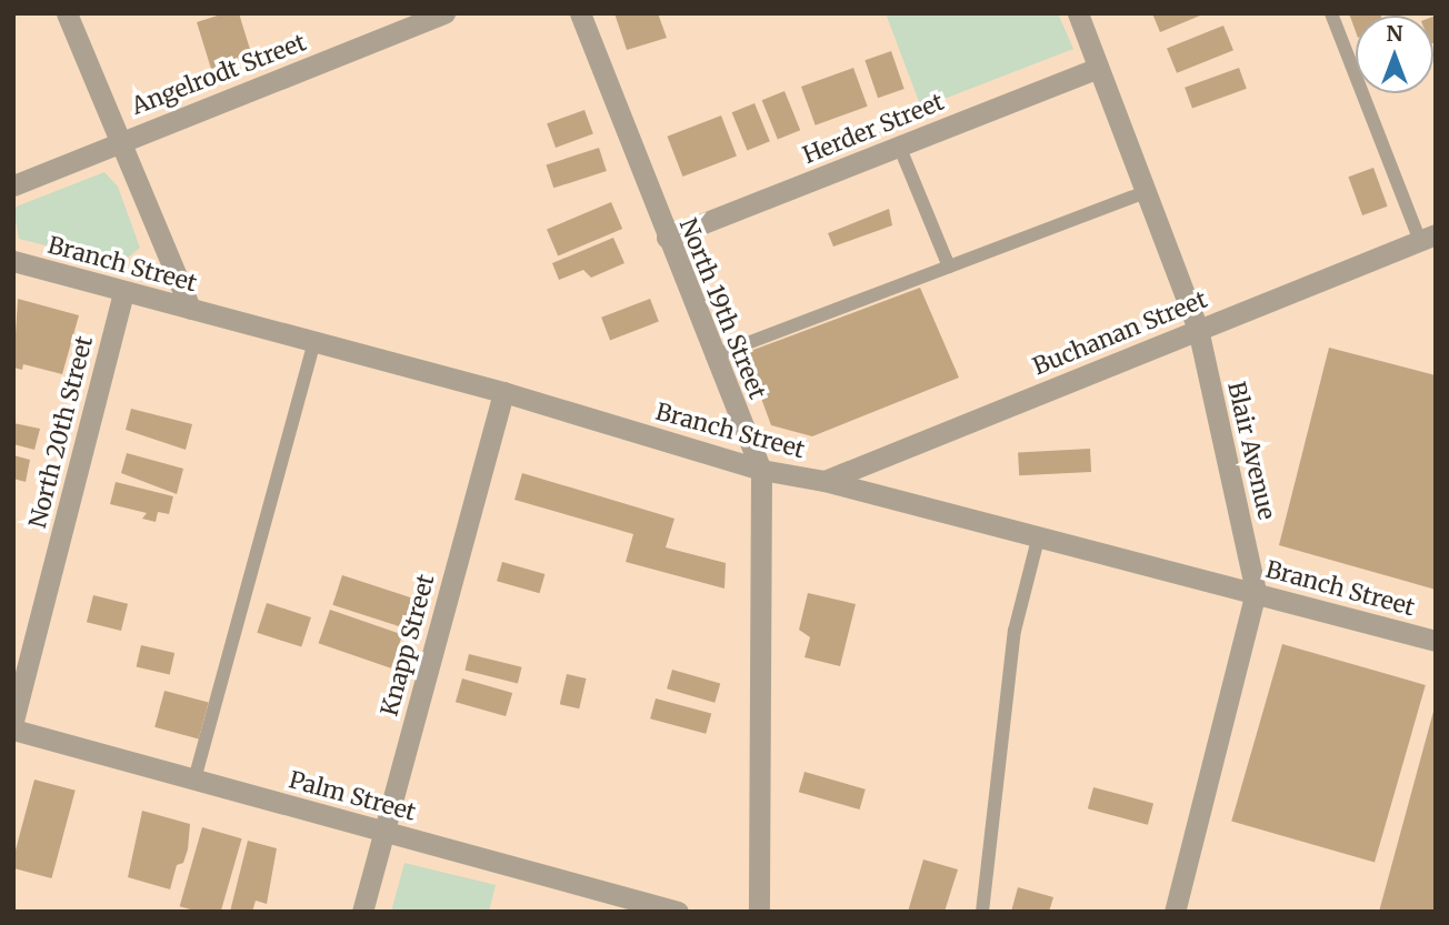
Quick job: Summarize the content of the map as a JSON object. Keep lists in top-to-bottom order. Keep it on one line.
{"streets":{"street":["Angelrodt Street","Herder Street","Branch Street","North 19th Street","Buchanan Street","North 20th Street","Blair Avenue","Knapp Street","Palm Street"]},"crossings":[["Herder Street","North 19th Street"],["Herder Street","Blair Avenue"],["Branch Street","North 19th Street"],["Branch Street","Buchanan Street"],["Branch Street","North 20th Street"],["Branch Street","Blair Avenue"],["Branch Street","Knapp Street"],["Buchanan Street","Blair Avenue"],["Knapp Street","Palm Street"]],"north":"top"}
